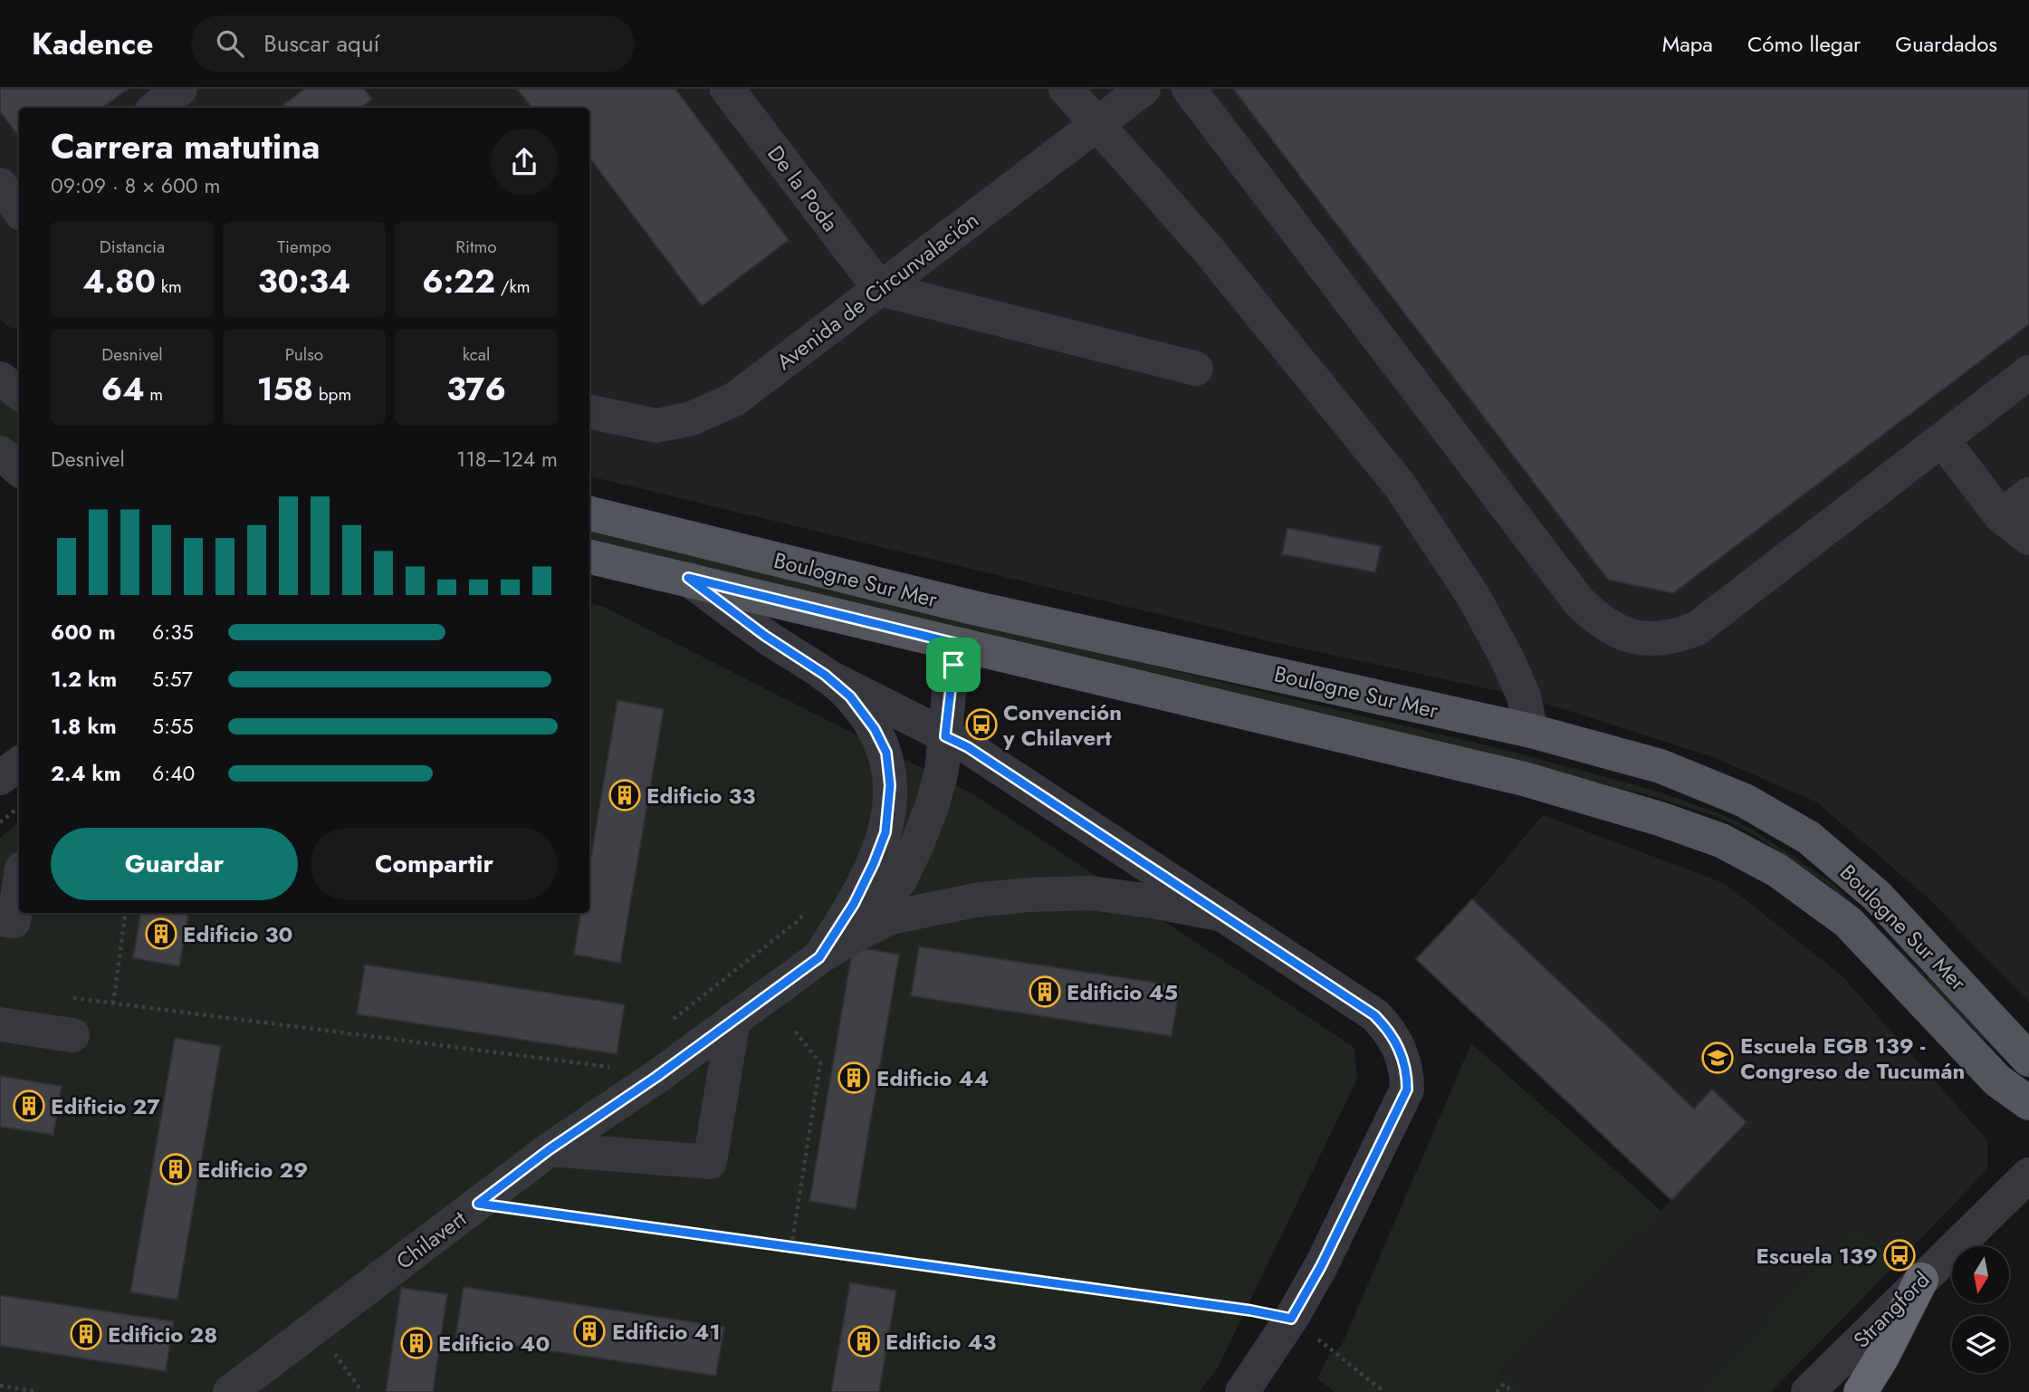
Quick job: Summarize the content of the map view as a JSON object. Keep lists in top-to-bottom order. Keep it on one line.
{"streets":{"main road":["Boulogne Sur Mer"],"street":["De la Poda","Avenida de Circunvalación","Chilavert","Strangford"]},"crossings":[["De la Poda","Avenida de Circunvalación"]],"places":{"bus stop":["Convención y Chilavert","Escuela 139"],"building":["Edificio 33","Edificio 30","Edificio 45","Edificio 44","Edificio 27","Edificio 29","Edificio 41","Edificio 28","Edificio 43","Edificio 40"],"school or university":["Escuela EGB 139 - Congreso de Tucumán"]},"north":"bottom","page":{"header":"Kadence","search":"Buscar aquí","nav":["Mapa","Cómo llegar","Guardados"],"heading":["Carrera matutina","09:09 · 8 × 600 m"],"stats":[["Distancia","4.80 km"],["Tiempo","30:34"],["Ritmo","6:22 /km"],["Desnivel","64 m"],["Pulso","158 bpm"],["kcal","376"]],"chart":["Desnivel","118–124 m"],"list":[{"name":"600 m","note":"6:35"},{"name":"1.2 km","note":"5:57"},{"name":"1.8 km","note":"5:55"},{"name":"2.4 km","note":"6:40"}],"buttons":["Guardar","Compartir"]}}
